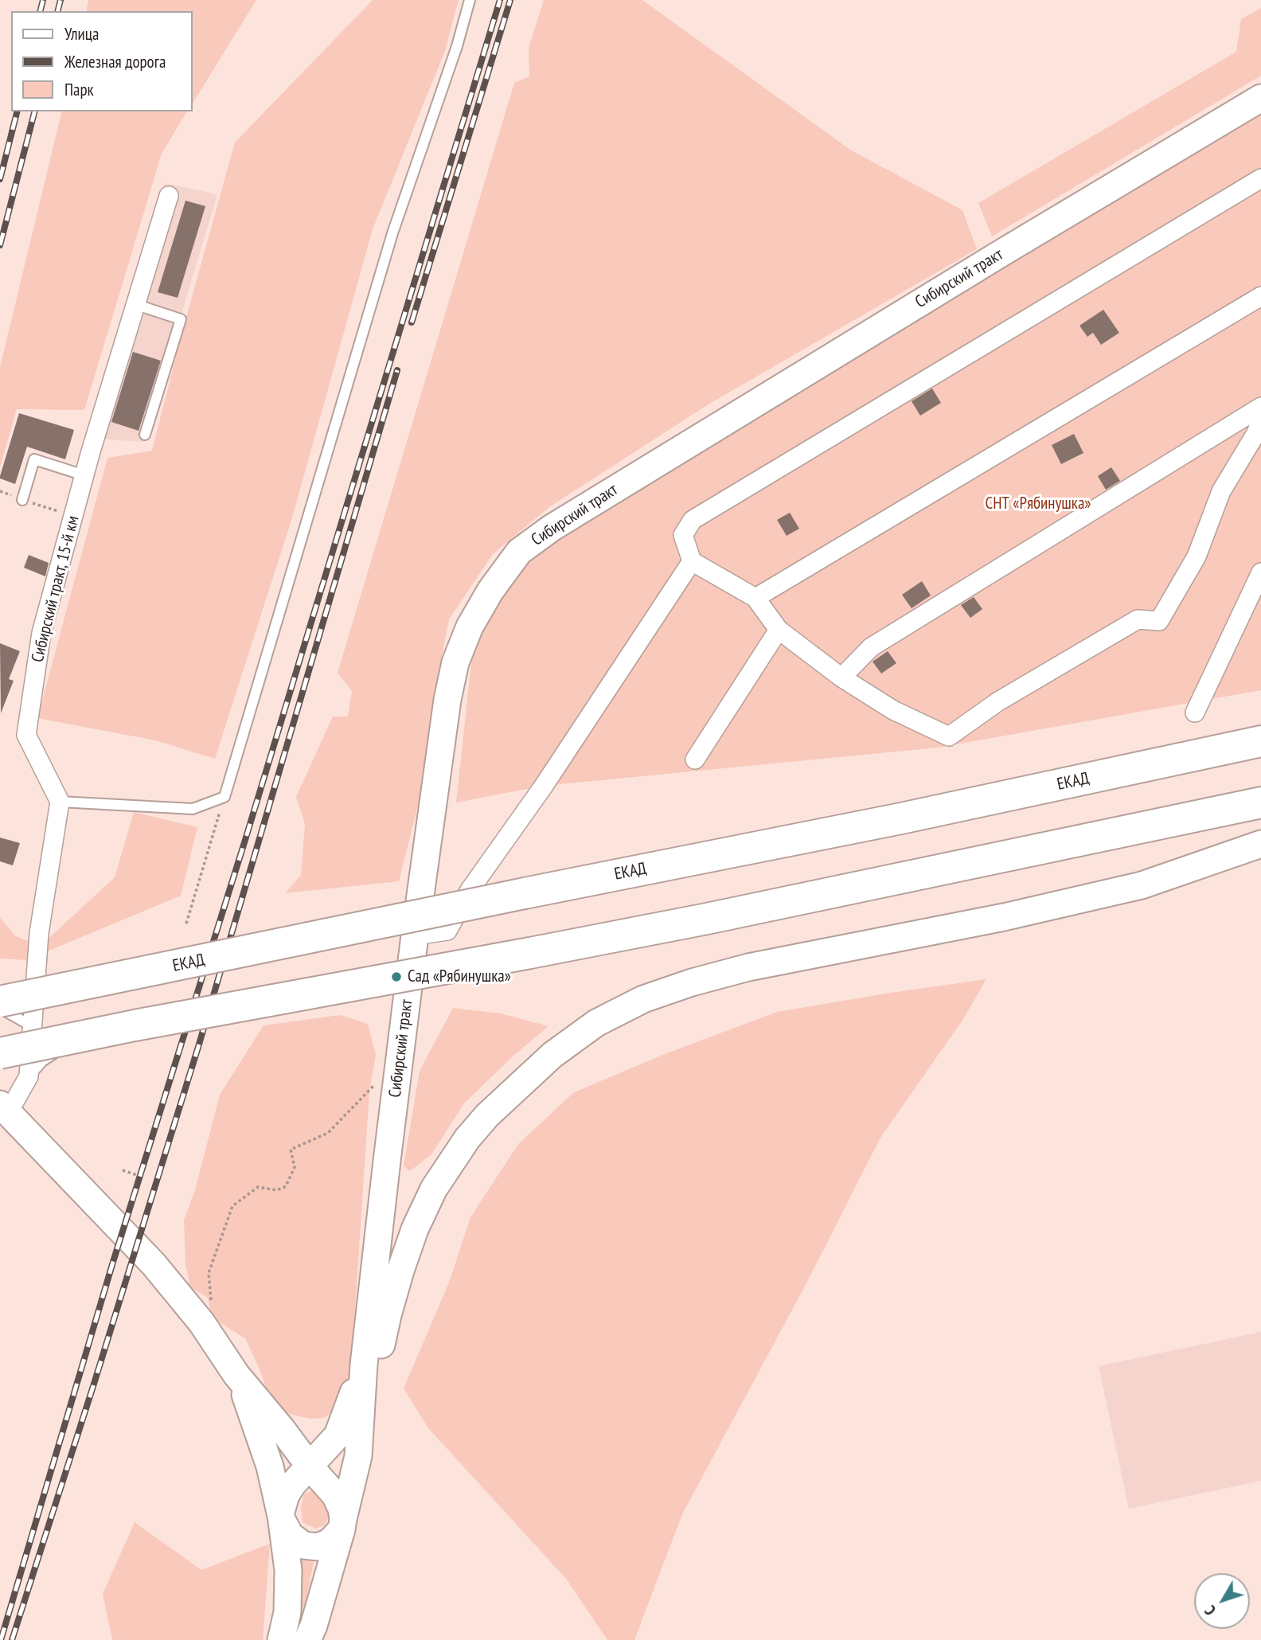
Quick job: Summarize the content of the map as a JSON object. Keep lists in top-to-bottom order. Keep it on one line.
{"streets":{"highway":["ЕКАД"],"main road":["Сибирский тракт"],"street":["Сибирский тракт, 15-й км"]},"parks":["СНТ «Рябинушка»"],"places":["Сад «Рябинушка»"],"legend":["Улица","Железная дорога","Парк"],"north":"bottom left"}
